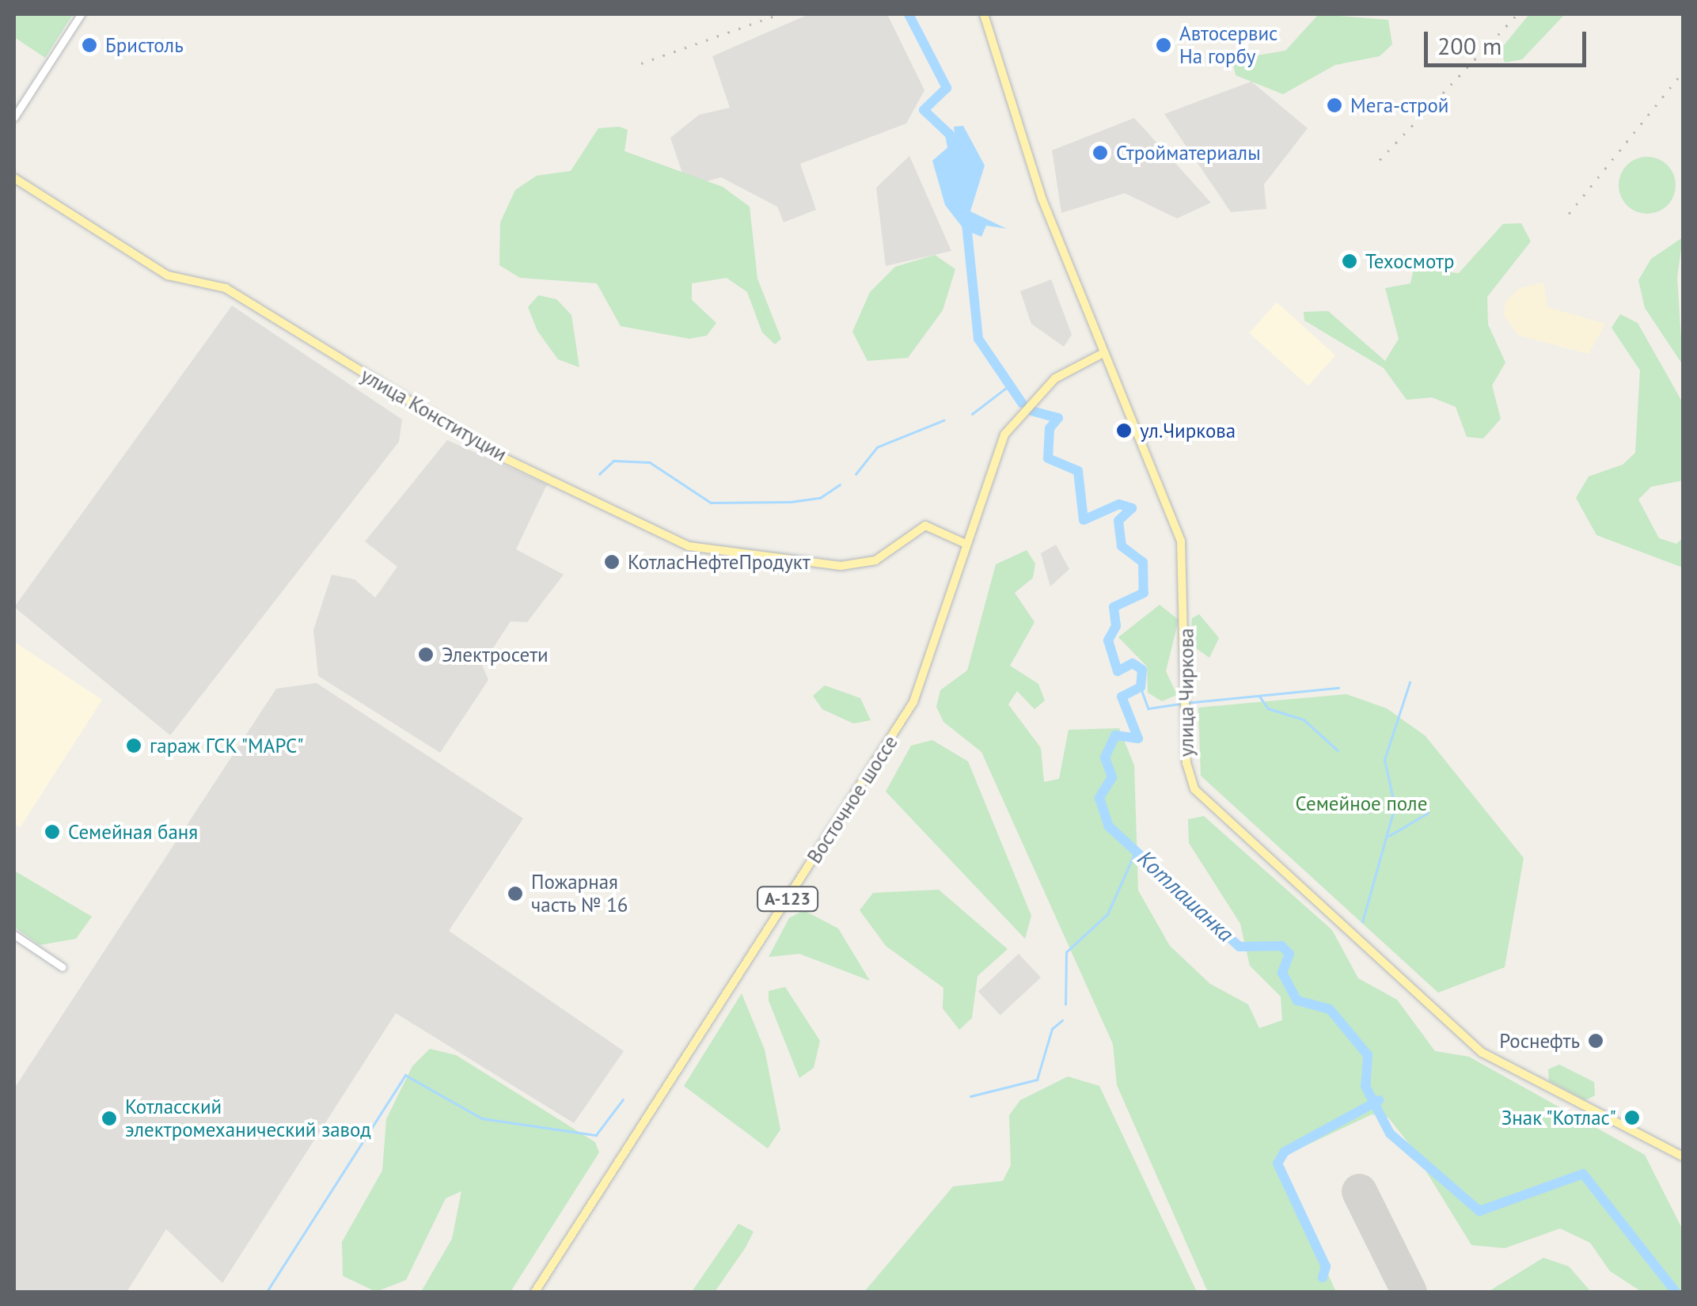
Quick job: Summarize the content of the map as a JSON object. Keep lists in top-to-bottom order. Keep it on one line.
{"streets":{"main road":["улица Конституции","улица Чиркова","Восточное шоссе","А-123"]},"crossings":[["улица Конституции","Восточное шоссе"],["улица Чиркова","Восточное шоссе"]],"water":["Котлашанка"],"parks":["Семейное поле"],"places":["Бристоль","Автосервис На горбу","Мега-строй","Стройматериалы","Техосмотр","ул.Чиркова","КотласНефтеПродукт","Электросети","гараж ГСК \"МАРС\"","Семейная баня","Пожарная часть № 16","Роснефть","Знак \"Котлас\"","Котласский электромеханический завод"],"scale_bar":"200 m"}
